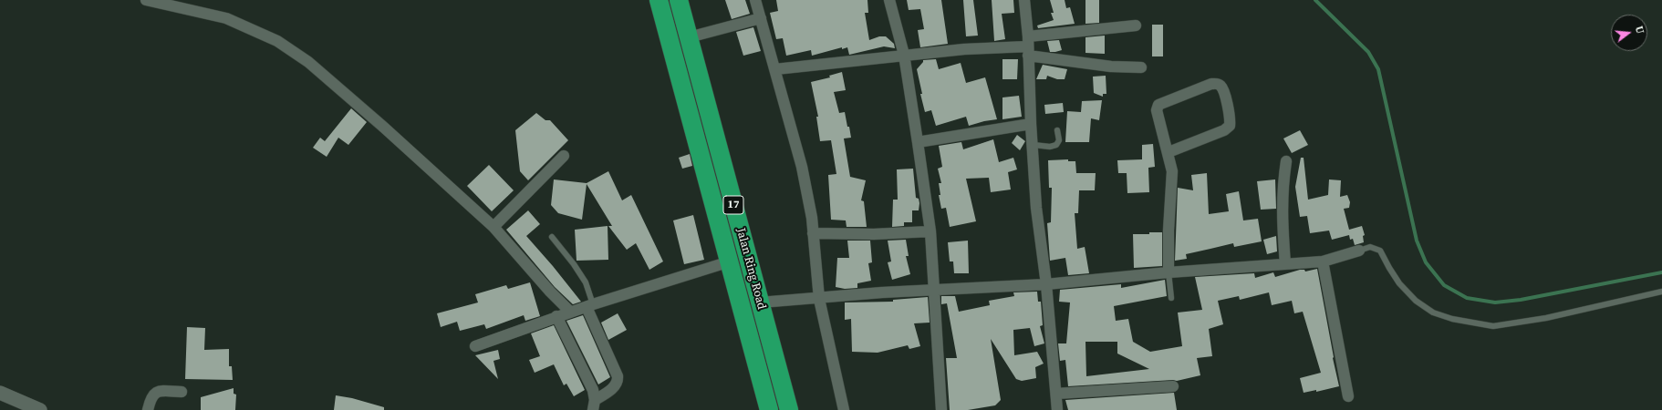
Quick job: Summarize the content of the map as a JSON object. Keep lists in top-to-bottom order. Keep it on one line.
{"streets":{"highway":["17","Jalan Ring Road"]},"north":"right"}
